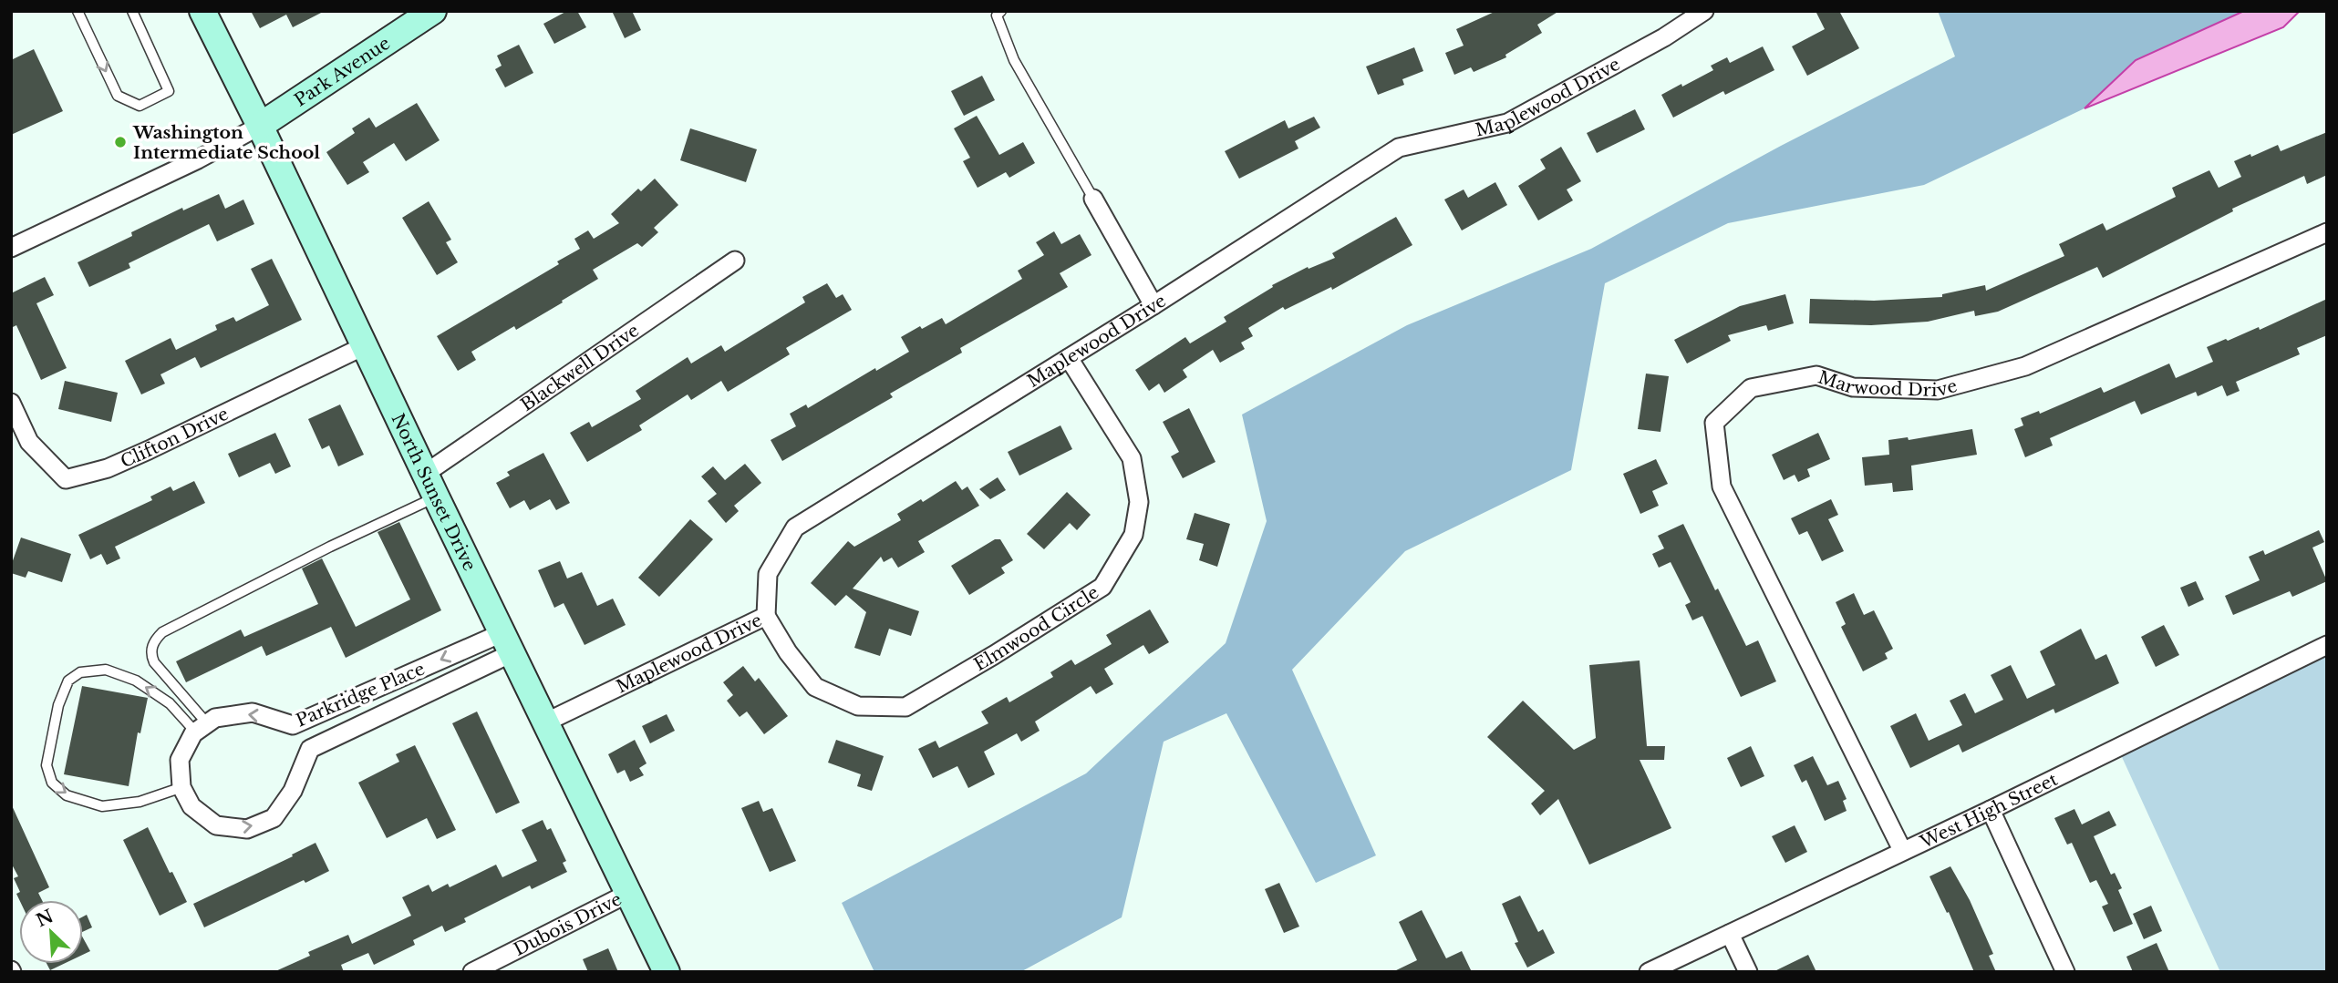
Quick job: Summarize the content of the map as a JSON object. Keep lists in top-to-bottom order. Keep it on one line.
{"streets":{"main road":["Park Avenue","North Sunset Drive"],"street":["Maplewood Drive","Blackwell Drive","Marwood Drive","Clifton Drive","Elmwood Circle","Parkridge Place","West High Street","Dubois Drive"]},"crossings":[["Park Avenue","North Sunset Drive"],["Maplewood Drive","North Sunset Drive"],["Maplewood Drive","Elmwood Circle"],["Blackwell Drive","North Sunset Drive"],["Marwood Drive","West High Street"],["Clifton Drive","North Sunset Drive"],["North Sunset Drive","Parkridge Place"],["North Sunset Drive","Dubois Drive"]],"places":["Washington Intermediate School"],"north":"top left"}
